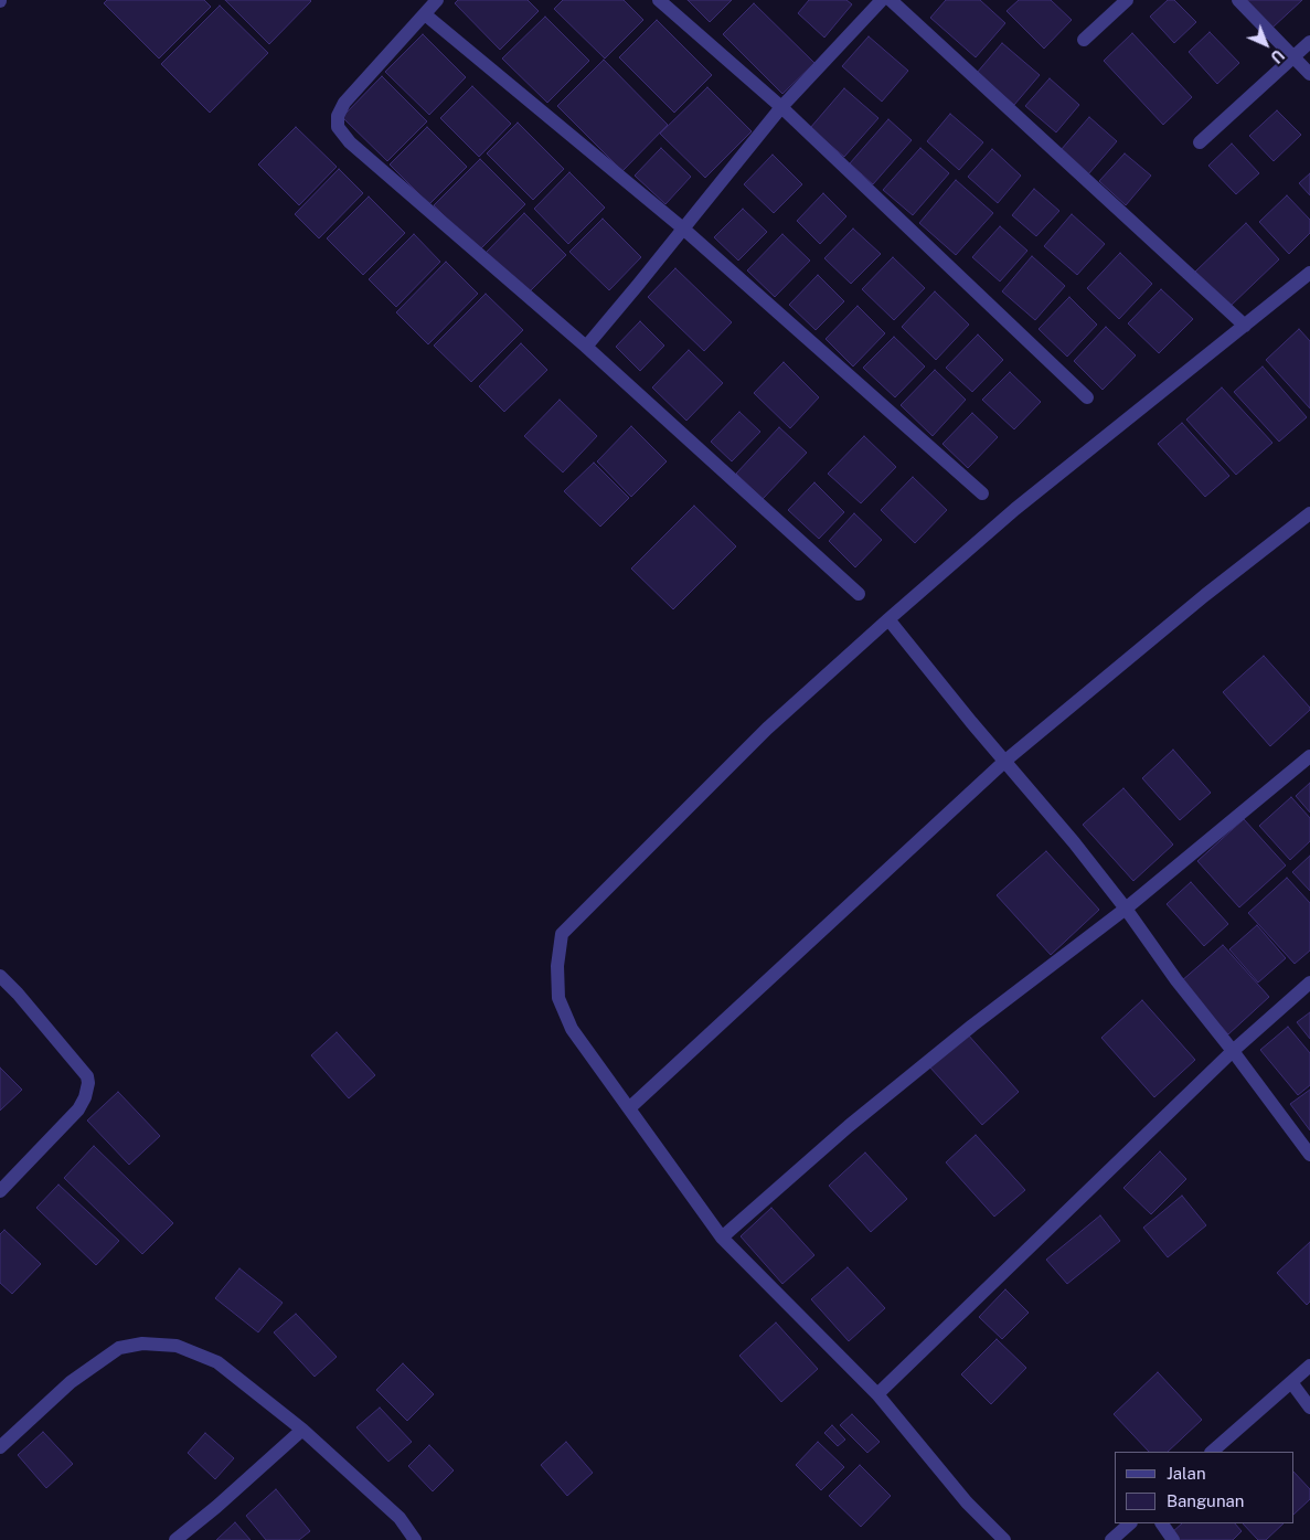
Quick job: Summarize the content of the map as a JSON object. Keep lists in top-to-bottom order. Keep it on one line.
{"legend":["Jalan","Bangunan"],"north":"bottom right"}
